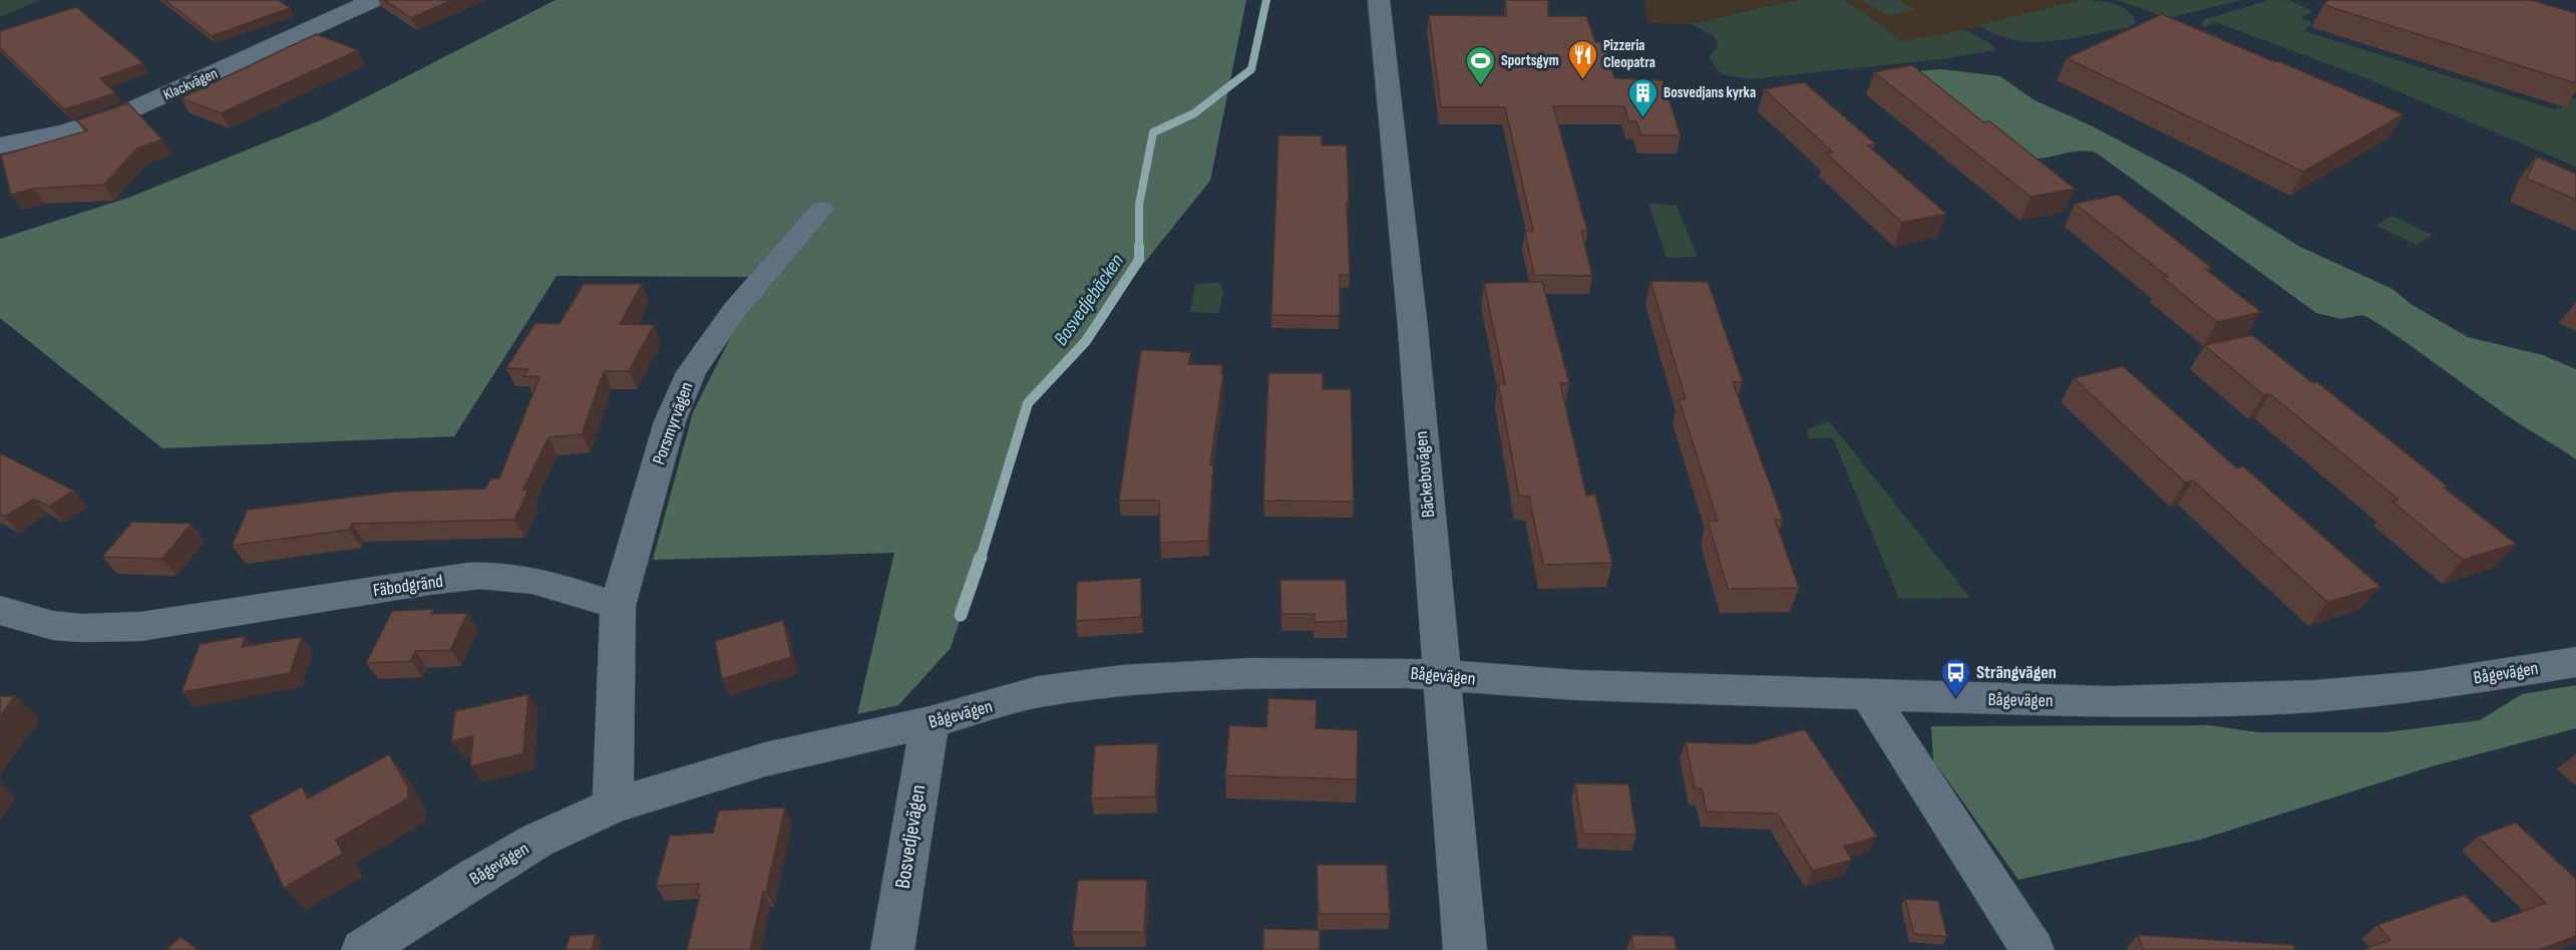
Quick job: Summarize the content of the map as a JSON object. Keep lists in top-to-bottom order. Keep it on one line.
{"streets":{"street":["Klackvägen","Porsmyrvägen","Bäckebovägen","Fäbodgränd","Bågevägen","Bosvedjevägen"]},"crossings":[["Porsmyrvägen","Fäbodgränd"],["Bäckebovägen","Bågevägen"],["Bågevägen","Bosvedjevägen"]],"water":["Bosvedjebäcken"],"places":{"restaurant":["Pizzeria Cleopatra"],"sports":["Sportsgym"],"building":["Bosvedjans kyrka"],"bus stop":["Strängvägen"]}}
